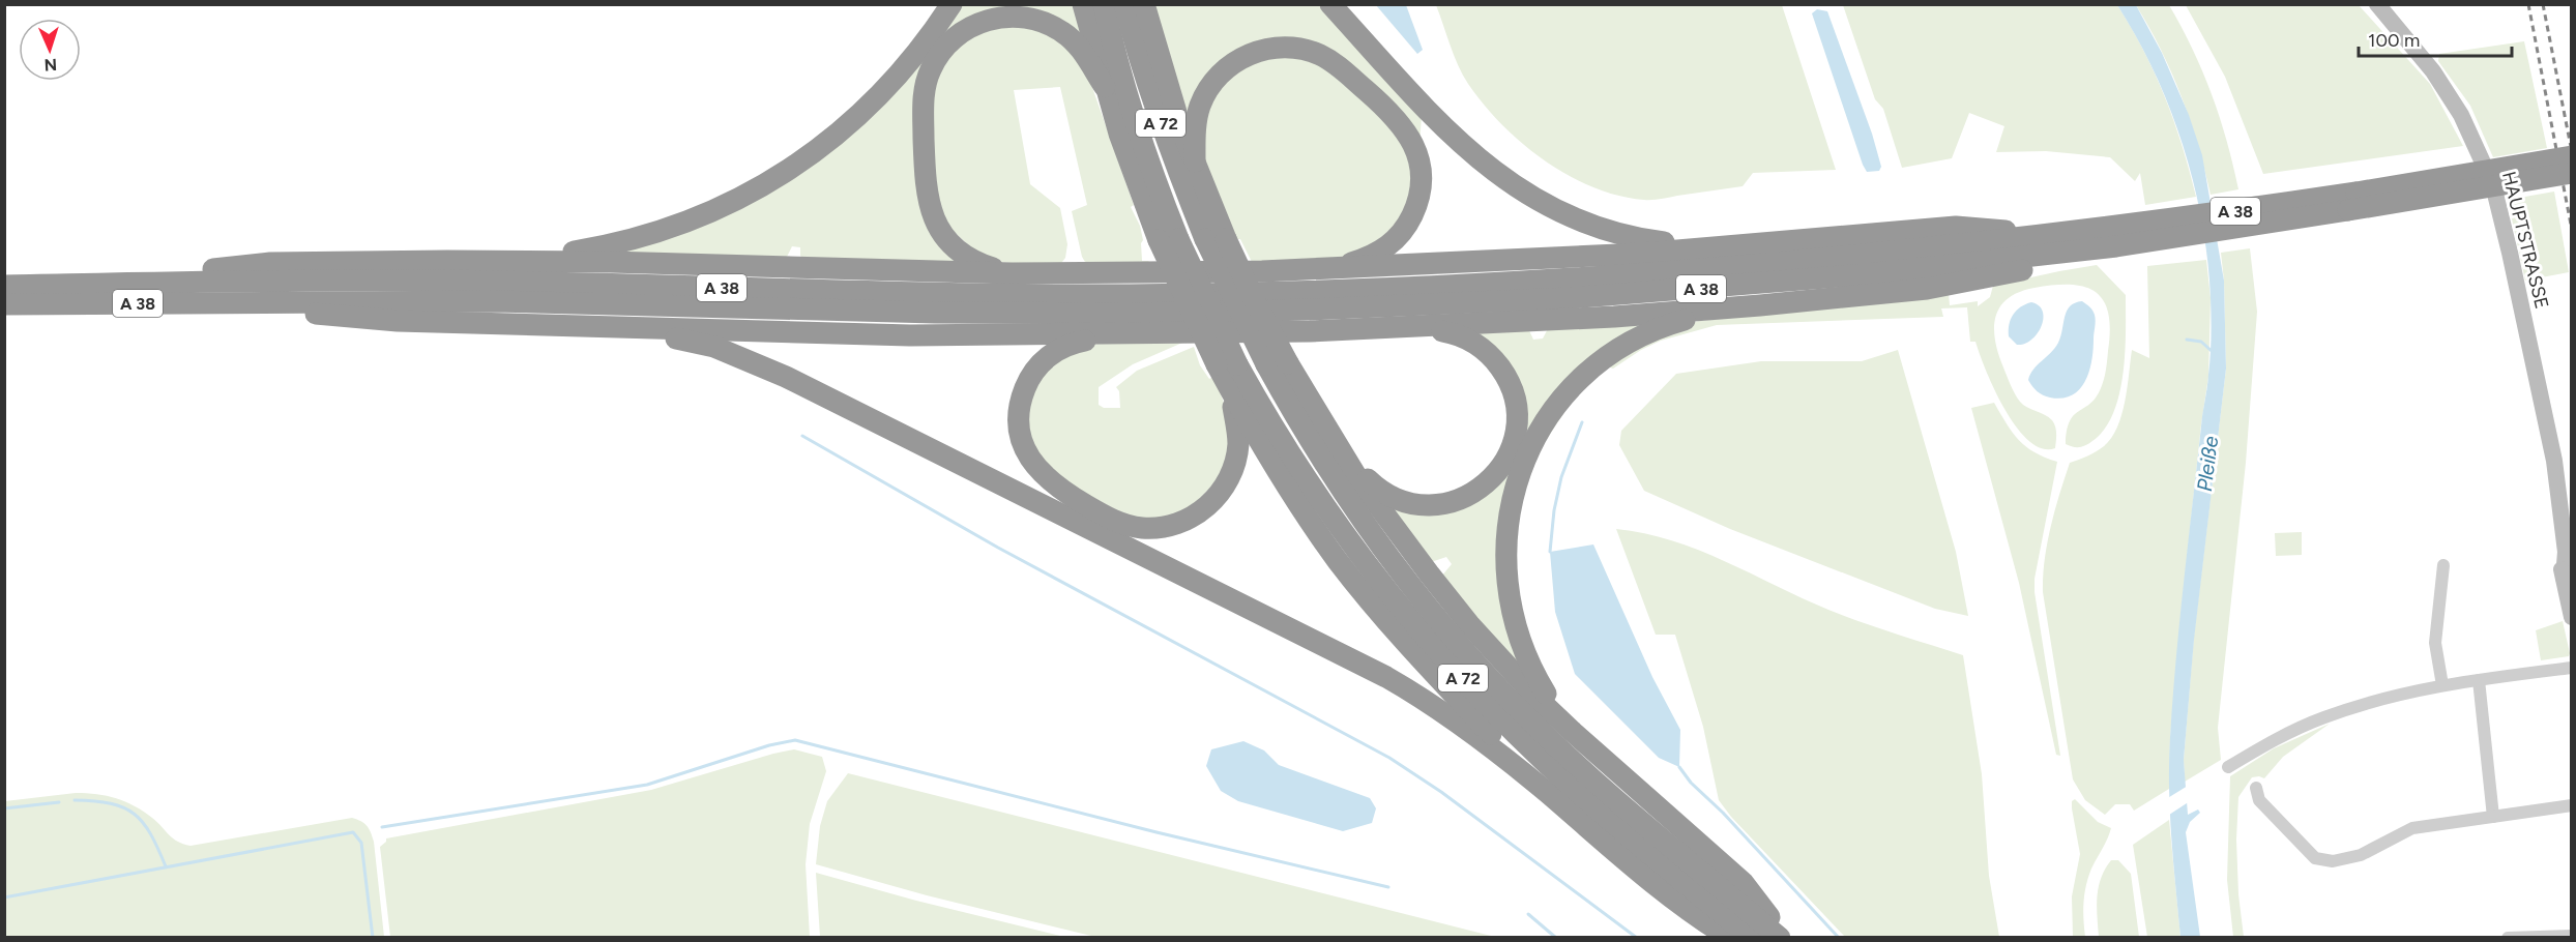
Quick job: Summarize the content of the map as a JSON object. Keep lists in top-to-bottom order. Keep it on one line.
{"streets":{"highway":["A 72","A 38"],"main road":["HAUPTSTRASSE"]},"water":["Pleiße"],"scale_bar":"100 m","north":"bottom"}
